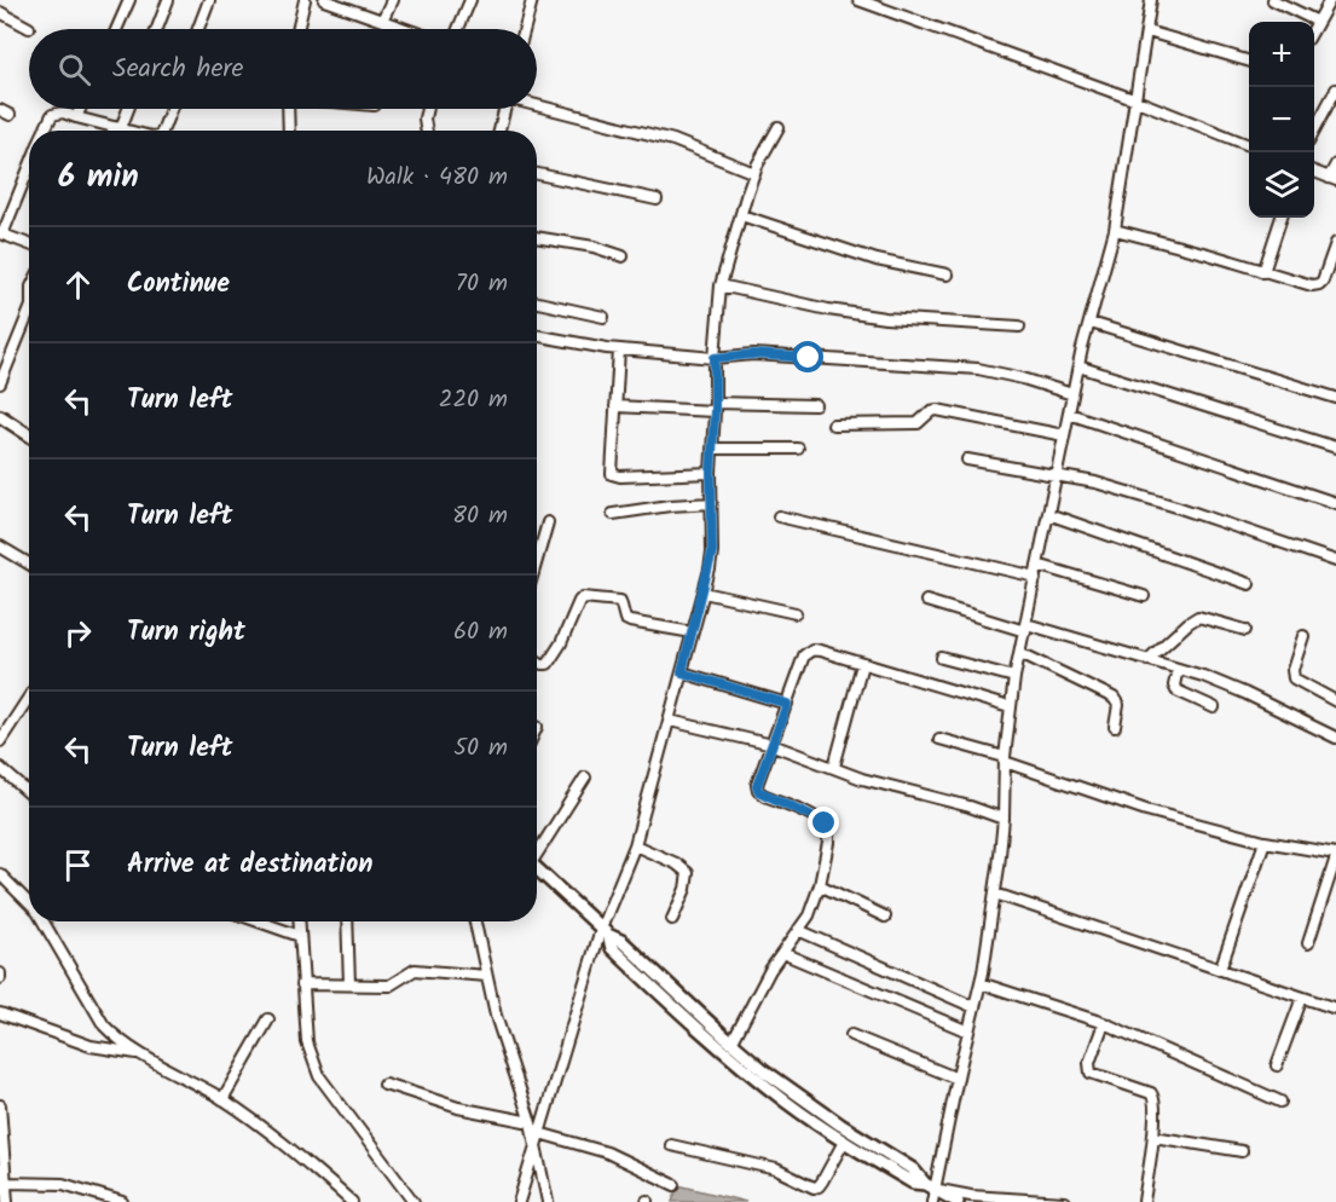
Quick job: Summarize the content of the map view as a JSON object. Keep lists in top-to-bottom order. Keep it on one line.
{"page":{"map_buttons":["+","−"],"search":"Search here","heading":["6 min","Walk · 480 m"],"list":[["Continue","70 m"],["Turn left","220 m"],["Turn left","80 m"],["Turn right","60 m"],["Turn left","50 m"],"Arrive at destination"]}}
